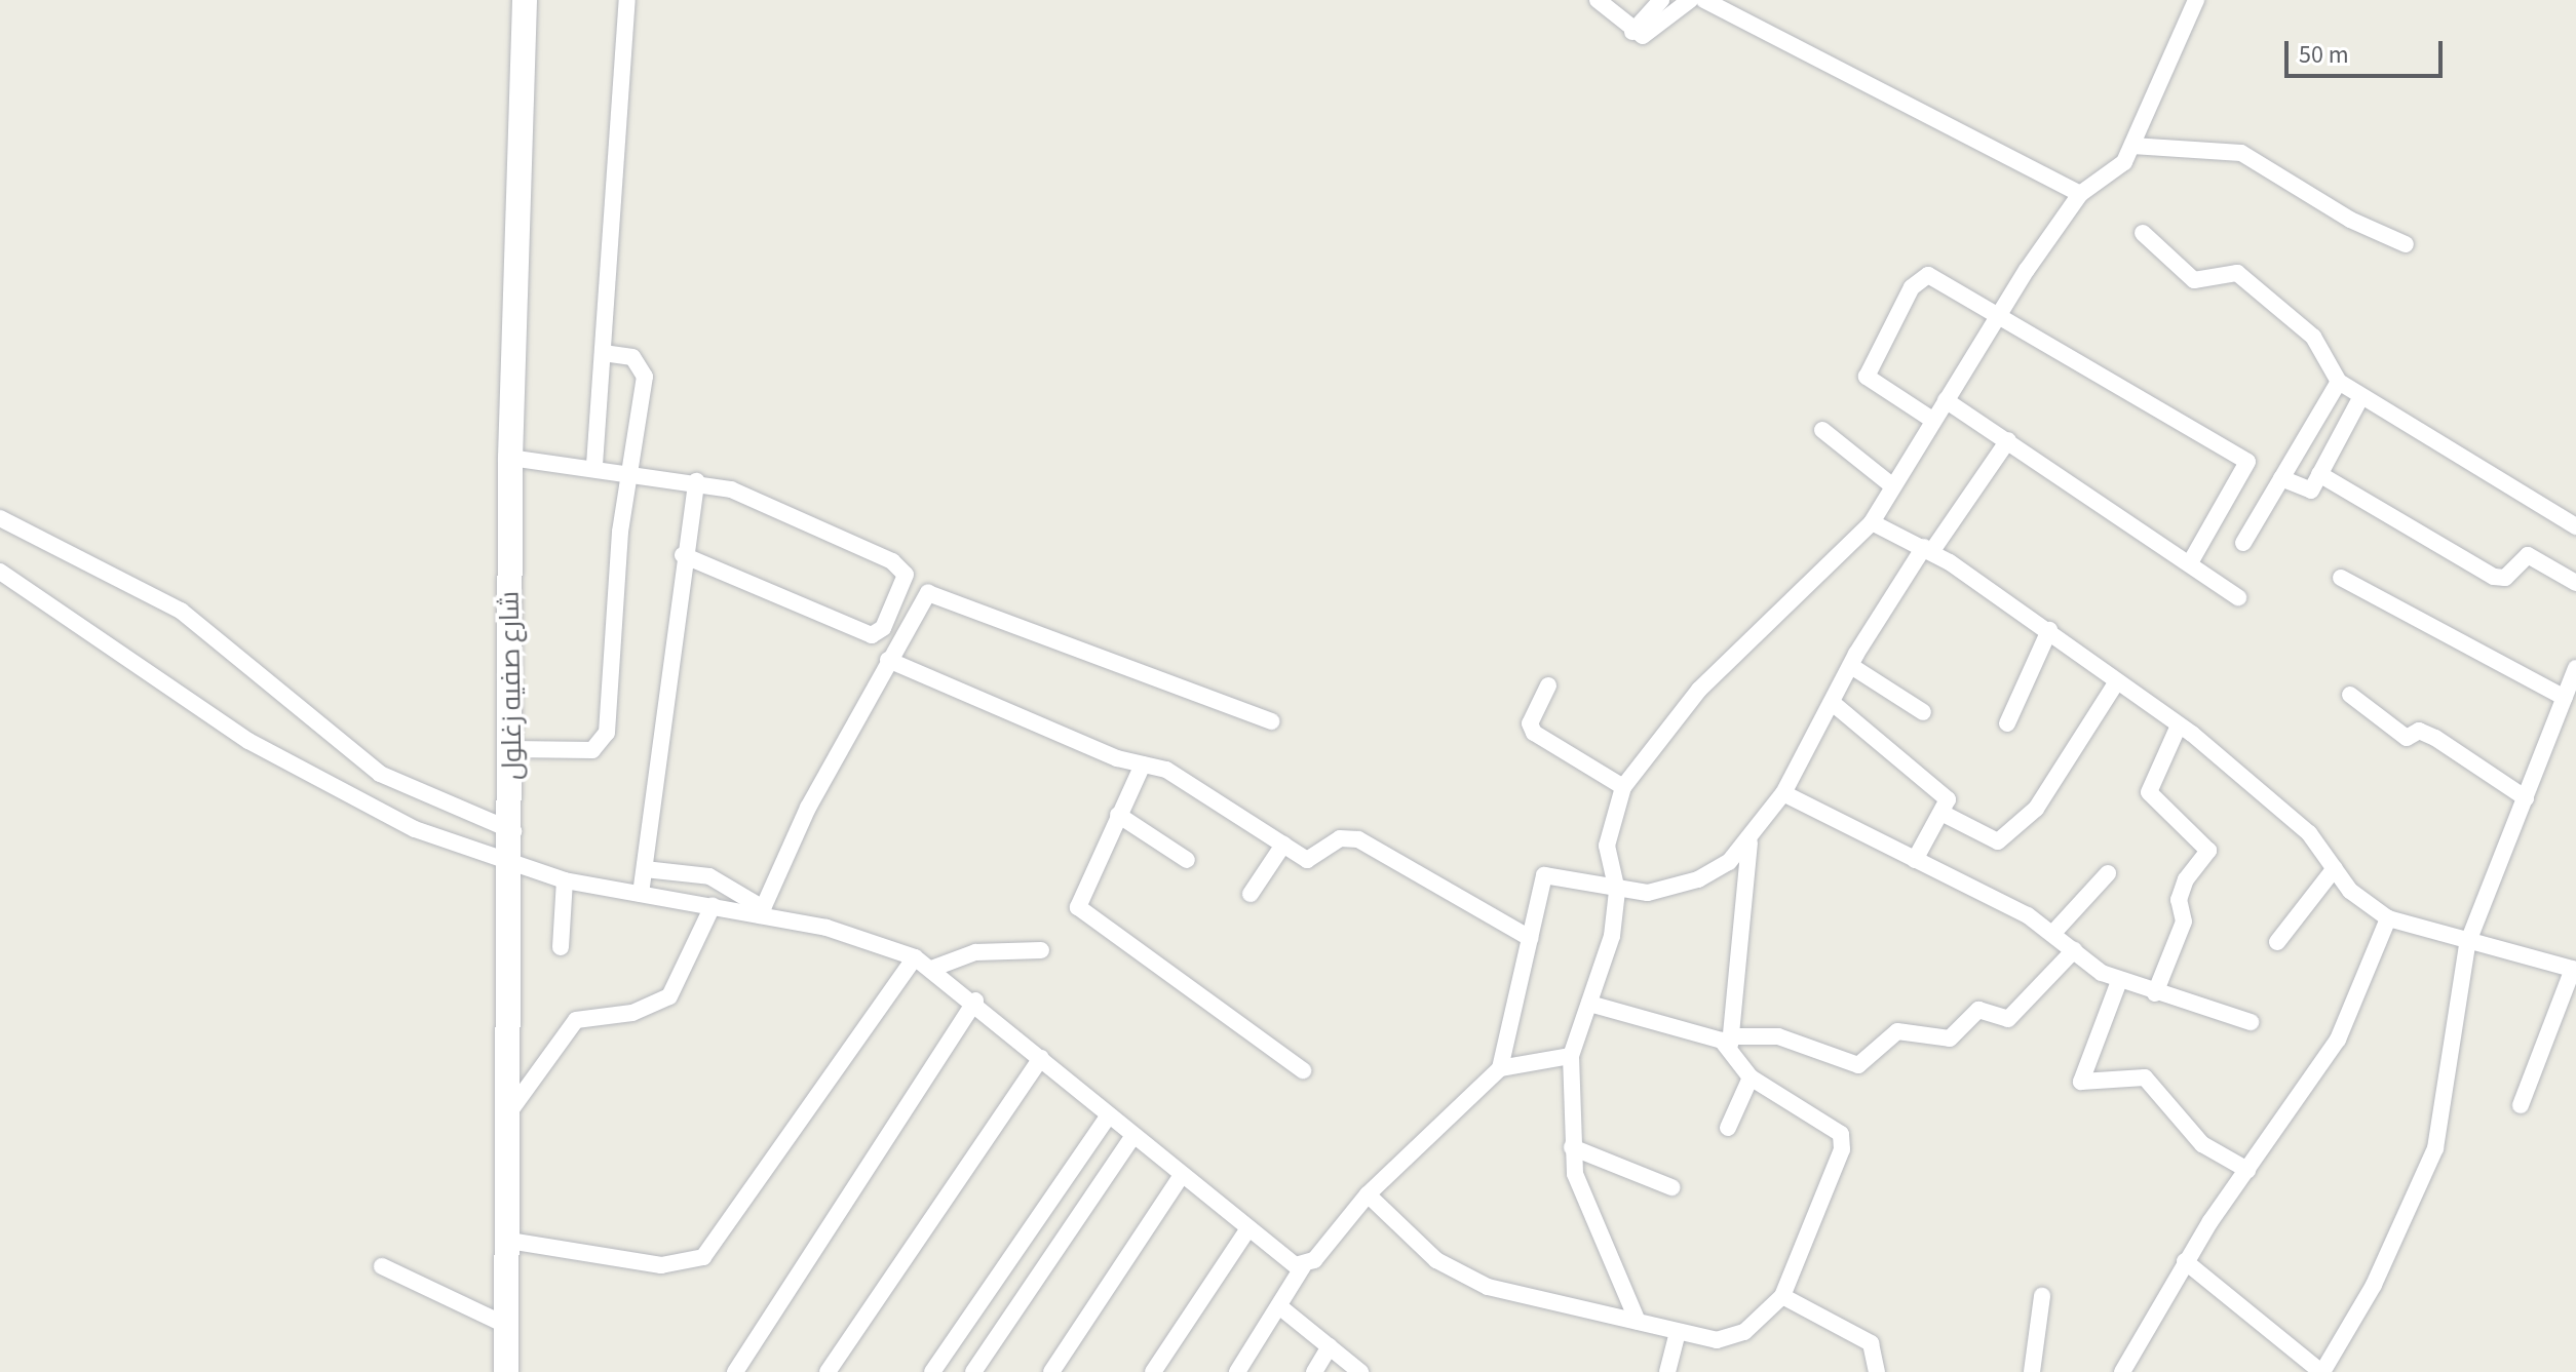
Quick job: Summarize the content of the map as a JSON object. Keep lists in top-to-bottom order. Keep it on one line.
{"streets":{"street":["شارع صفيه زغلول"]},"scale_bar":"50 m"}
